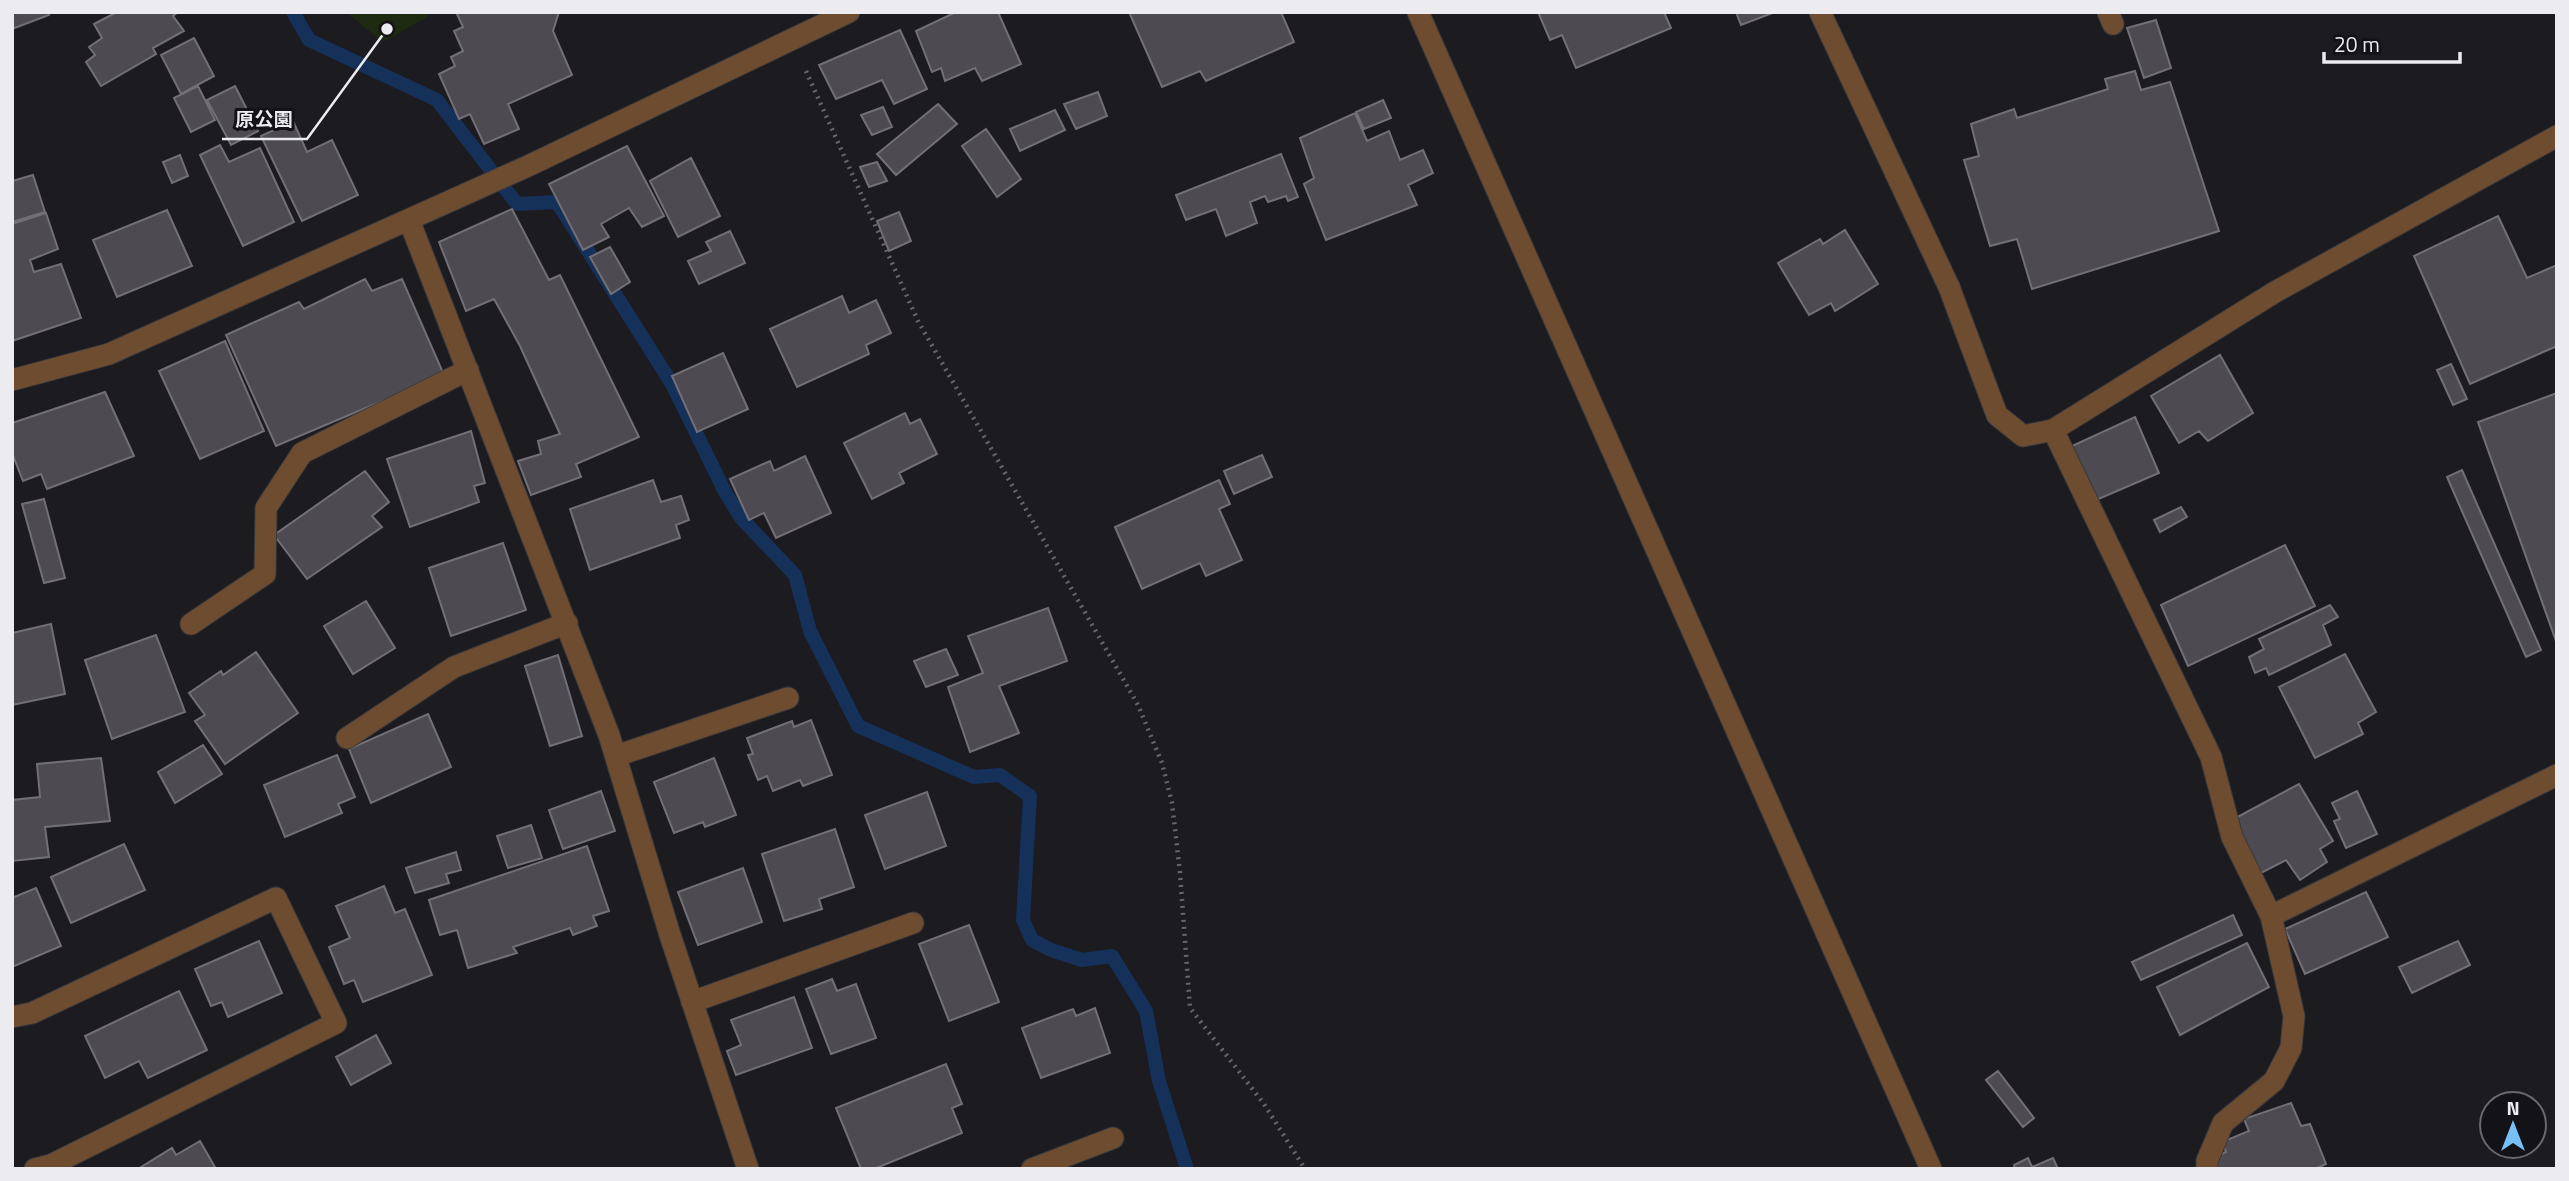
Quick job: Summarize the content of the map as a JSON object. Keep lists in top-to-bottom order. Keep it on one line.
{"places":["原公園"],"scale_bar":"20 m","north":"top"}
